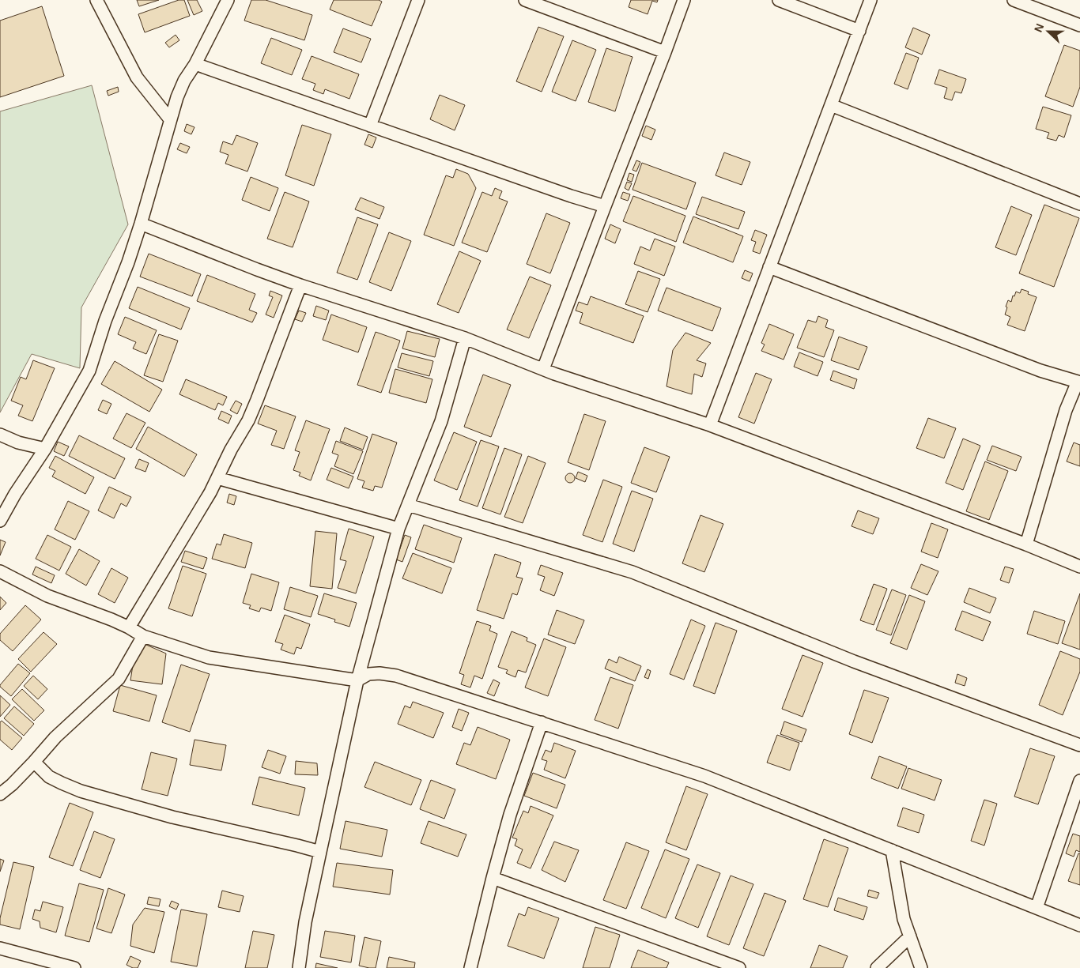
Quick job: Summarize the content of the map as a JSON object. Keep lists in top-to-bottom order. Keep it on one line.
{"north":"left"}
